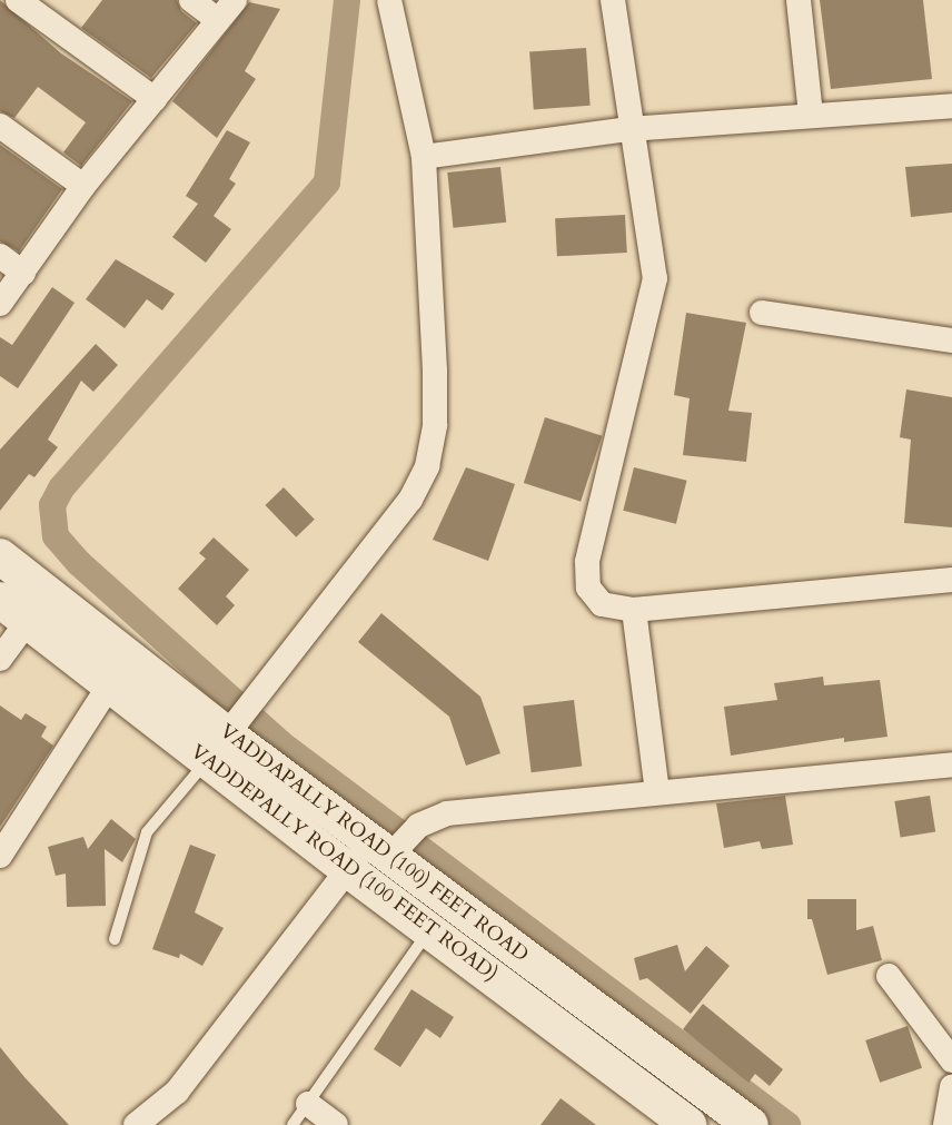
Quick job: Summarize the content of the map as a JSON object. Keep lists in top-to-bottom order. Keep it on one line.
{"streets":{"main road":["VADDAPALLY ROAD (100) FEET ROAD","VADDEPALLY ROAD (100 FEET ROAD)"]},"crossings":[["VADDAPALLY ROAD (100) FEET ROAD","VADDEPALLY ROAD (100 FEET ROAD)"]]}
